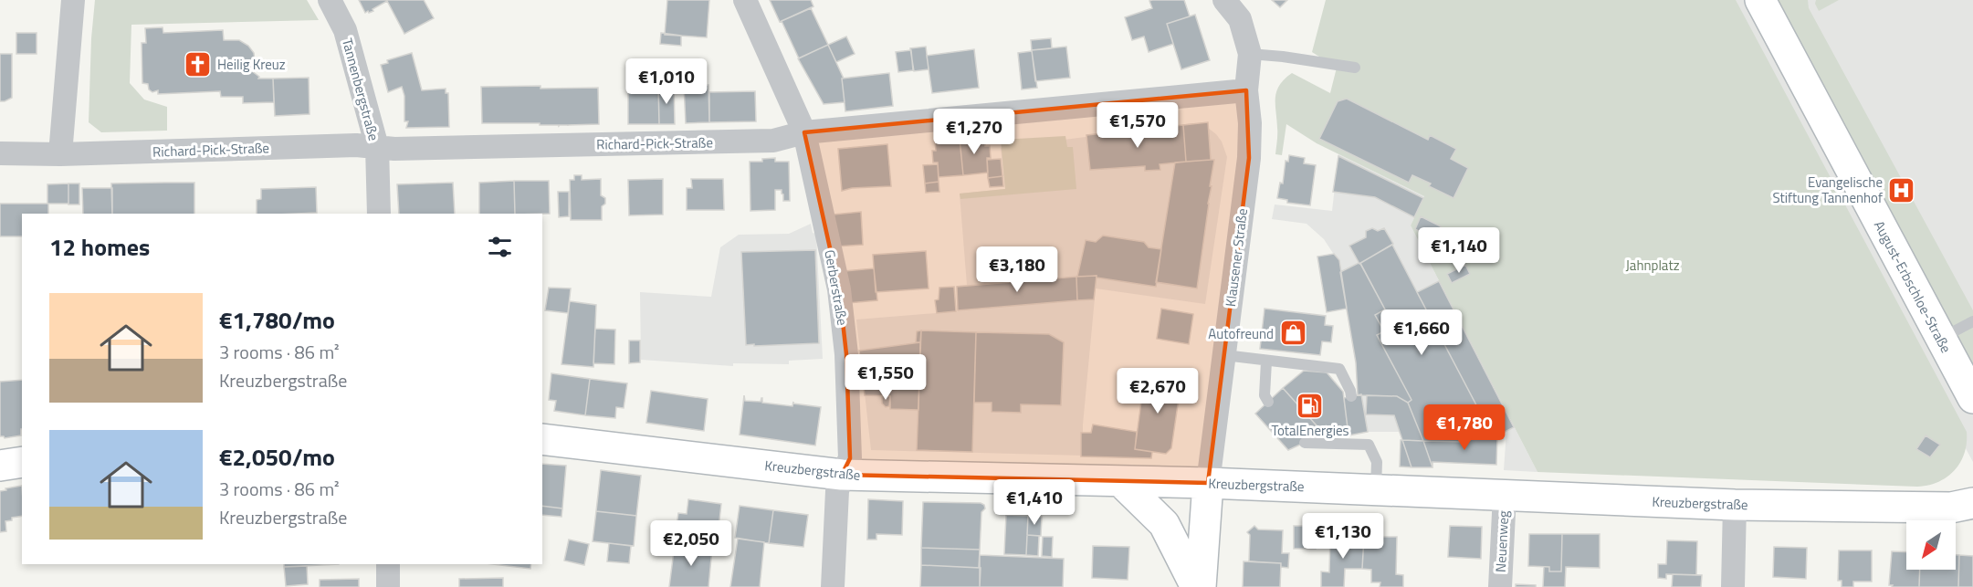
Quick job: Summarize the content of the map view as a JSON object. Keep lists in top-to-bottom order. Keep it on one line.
{"streets":{"main road":["Klausener Straße","August-Erbschloe-Straße","Kreuzbergstraße"],"street":["Tannenbergstraße","Richard-Pick-Straße","Gerberstraße","Neuenweg"]},"crossings":[["Tannenbergstraße","Richard-Pick-Straße"],["Richard-Pick-Straße","Klausener Straße"],["Richard-Pick-Straße","Gerberstraße"],["Klausener Straße","Kreuzbergstraße"],["Gerberstraße","Kreuzbergstraße"],["Kreuzbergstraße","Neuenweg"]],"parks":["Jahnplatz"],"places":{"church":["Heilig Kreuz"],"hospital":["Evangelische Stiftung Tannenhof"],"shop":["Autofreund"],"fuel station":["TotalEnergies"]},"north":"bottom left","page":{"price":["€1,010","€1,570","€1,270","€1,140","€3,180","€1,660","€1,550","€2,670","€1,780","€1,410","€1,130","€2,050"],"heading":"12 homes","list":[{"name":"€1,780/mo","note":"3 rooms · 86 m² · Kreuzbergstraße"},{"name":"€2,050/mo","note":"3 rooms · 86 m² · Kreuzbergstraße"}]}}
